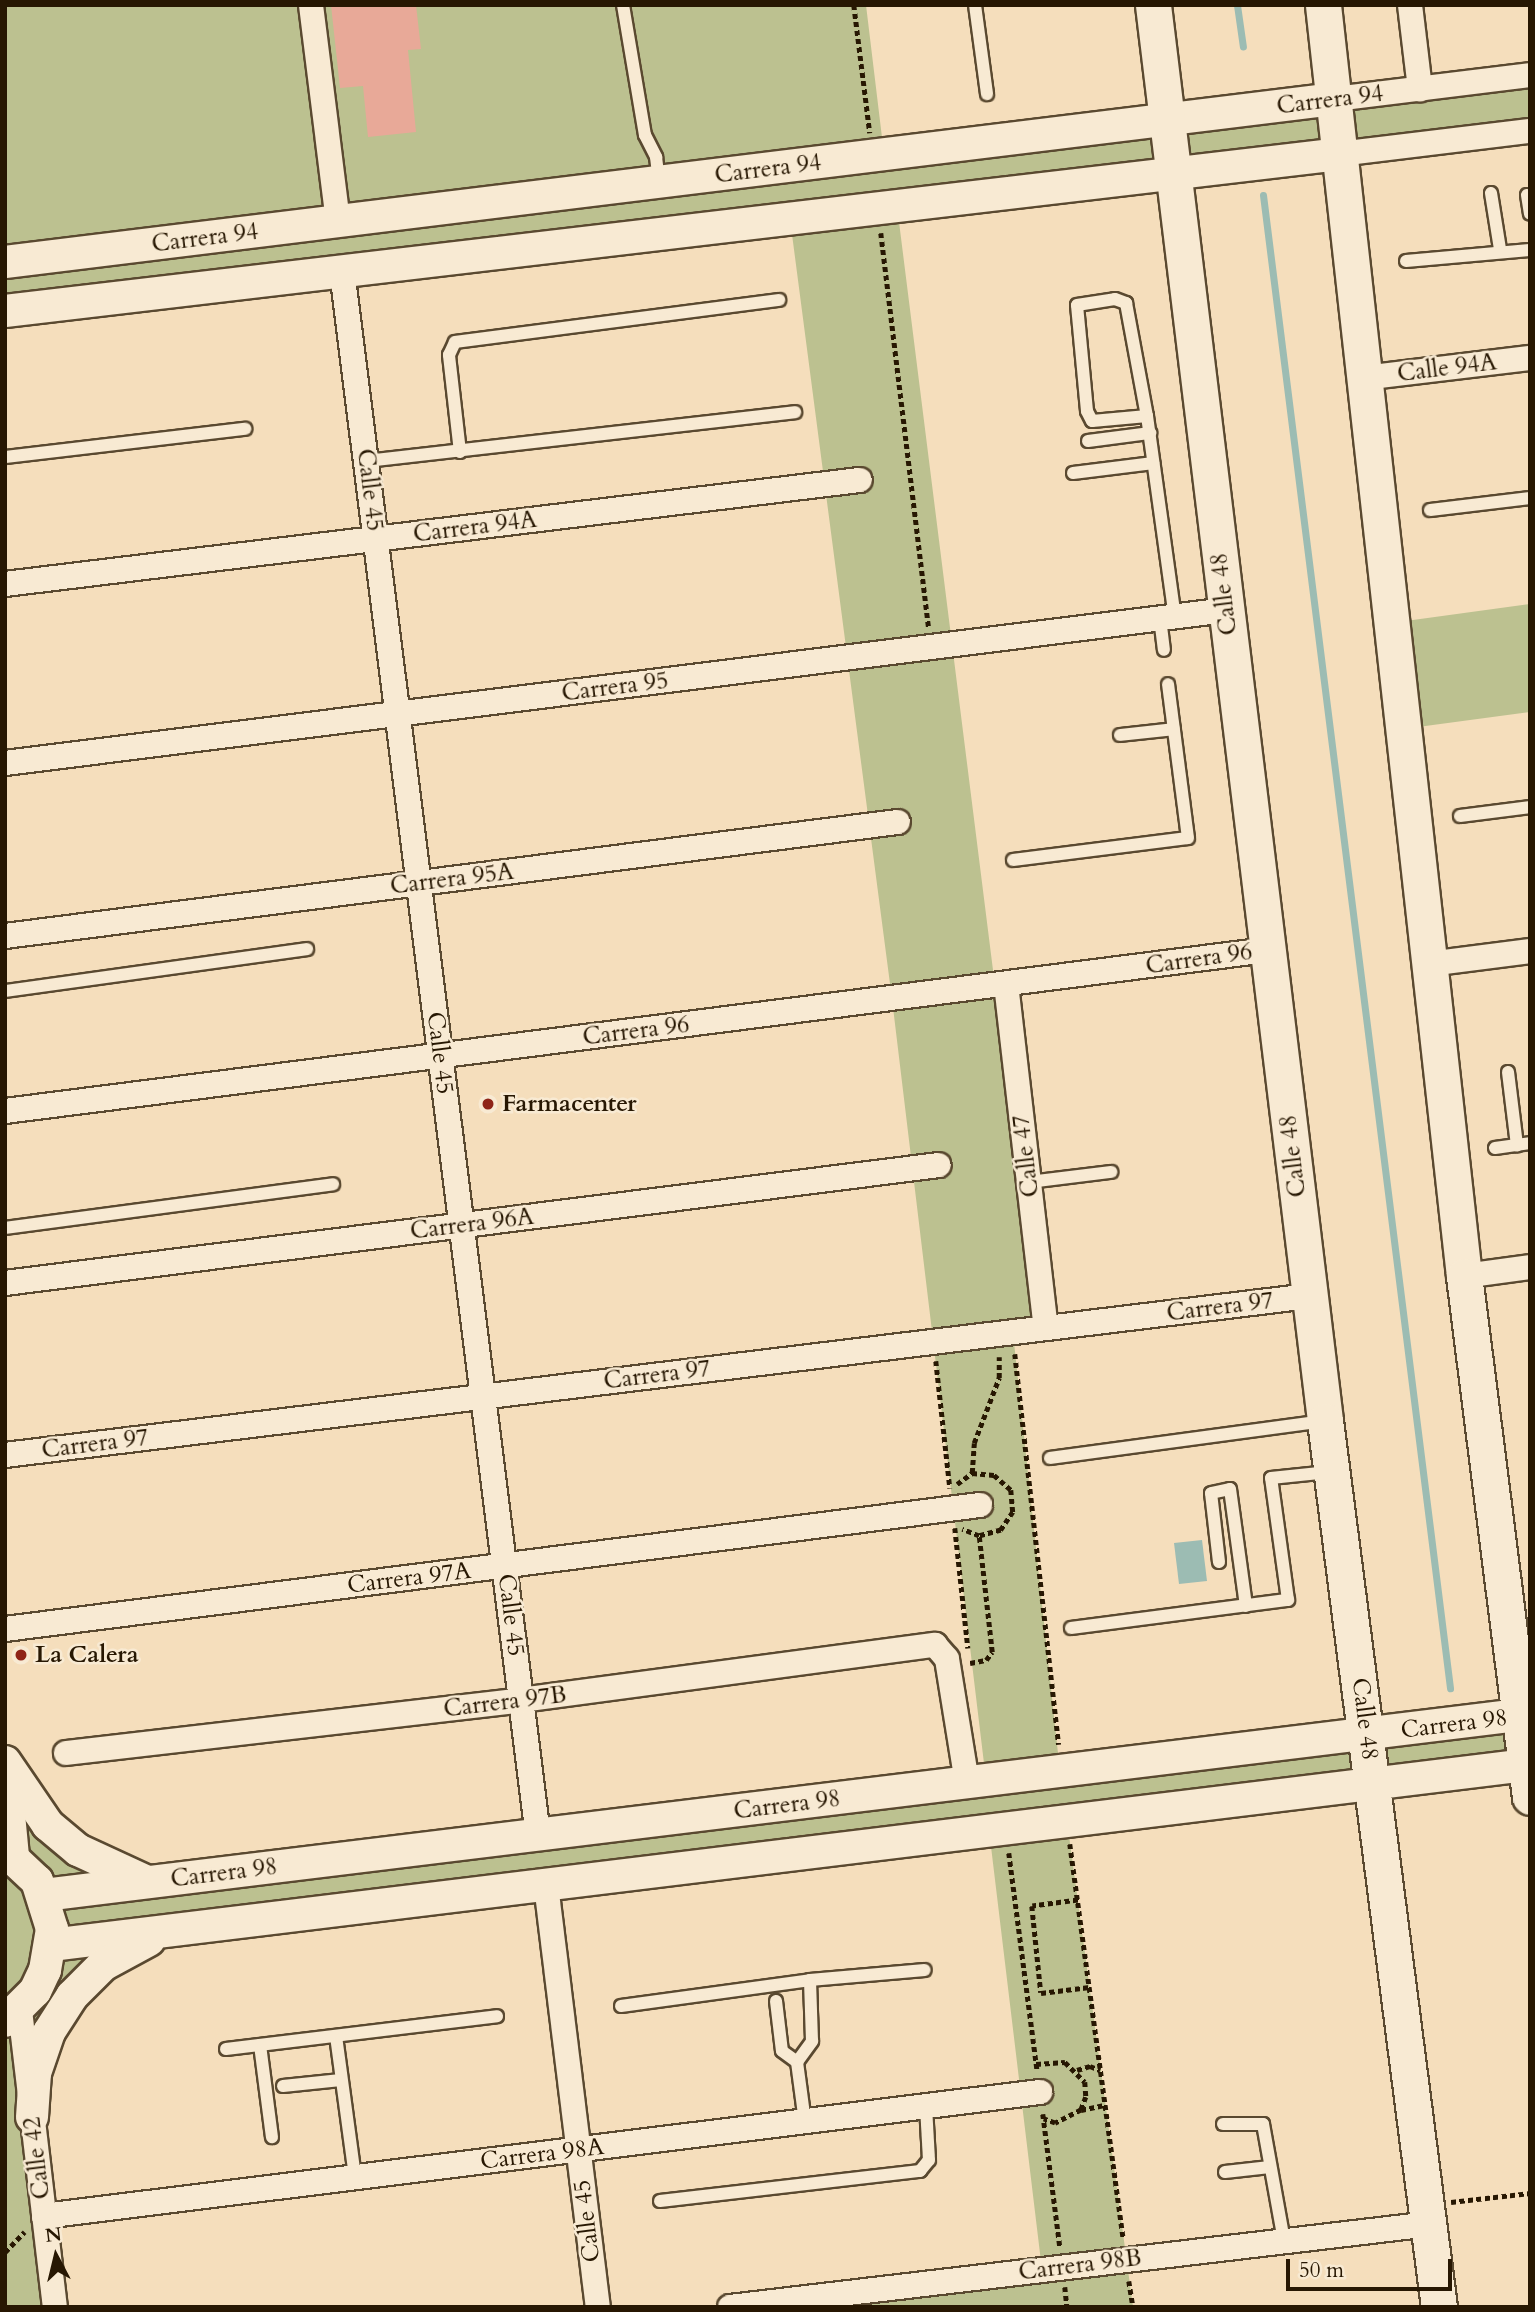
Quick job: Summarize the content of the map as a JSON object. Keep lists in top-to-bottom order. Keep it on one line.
{"streets":{"main road":["Calle 48"],"street":["Carrera 94","Calle 94A","Calle 45","Carrera 94A","Carrera 95","Carrera 95A","Carrera 96","Calle 47","Carrera 96A","Carrera 97","Carrera 97A","Carrera 97B","Carrera 98","Carrera 98A","Calle 42","Carrera 98B"]},"crossings":[["Carrera 94","Calle 45"],["Carrera 94","Calle 48"],["Calle 45","Carrera 94A"],["Calle 45","Carrera 95"],["Calle 45","Carrera 95A"],["Calle 45","Carrera 96"],["Calle 45","Carrera 96A"],["Calle 45","Carrera 97"],["Calle 45","Carrera 97A"],["Calle 45","Carrera 97B"],["Calle 45","Carrera 98"],["Calle 45","Carrera 98A"],["Calle 48","Carrera 95"],["Calle 48","Carrera 96"],["Calle 48","Carrera 97"],["Calle 48","Carrera 98"],["Calle 48","Carrera 98B"],["Carrera 96","Calle 47"],["Calle 47","Carrera 97"],["Carrera 97B","Carrera 98"],["Carrera 98A","Calle 42"]],"places":["Farmacenter","La Calera"],"scale_bar":"50 m","north":"top"}
